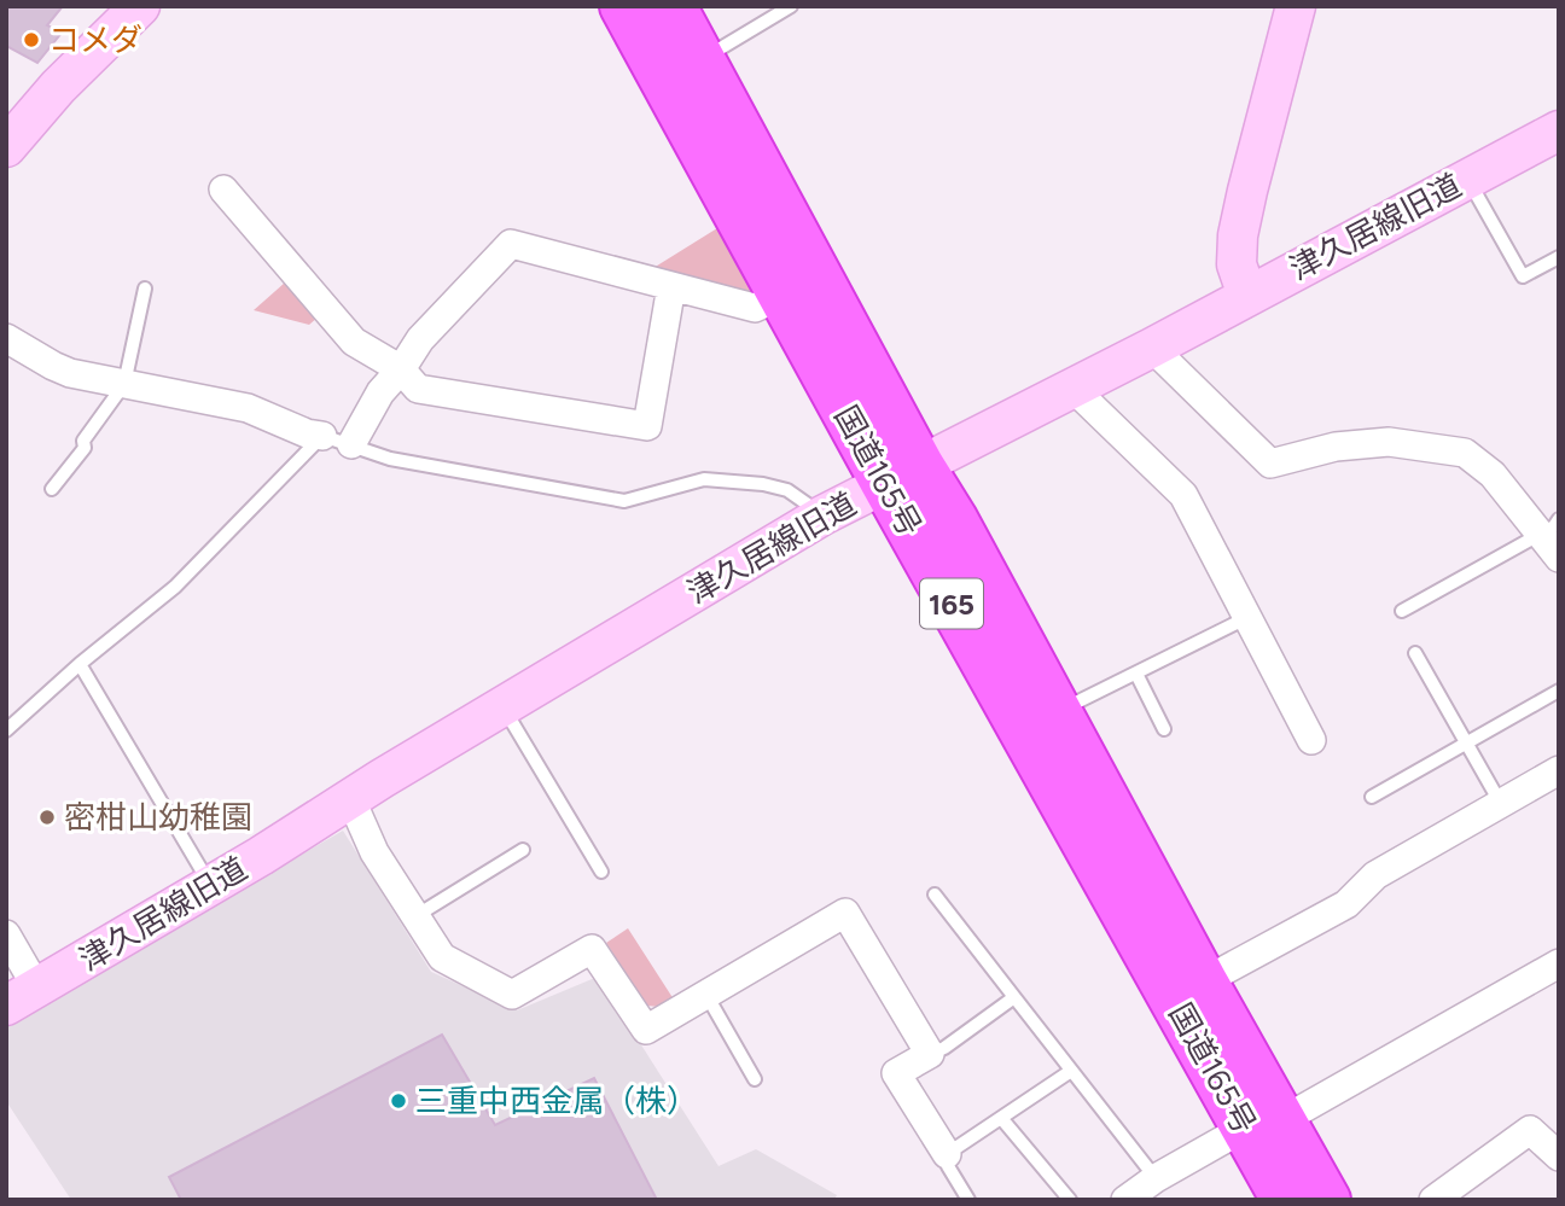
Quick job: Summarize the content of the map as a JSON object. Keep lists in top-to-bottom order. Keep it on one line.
{"streets":{"highway":["国道165号","165"],"street":["津久居線旧道"]},"crossings":[["津久居線旧道","国道165号"]],"places":["コメダ","密柑山幼稚園","三重中西金属（株）"]}
